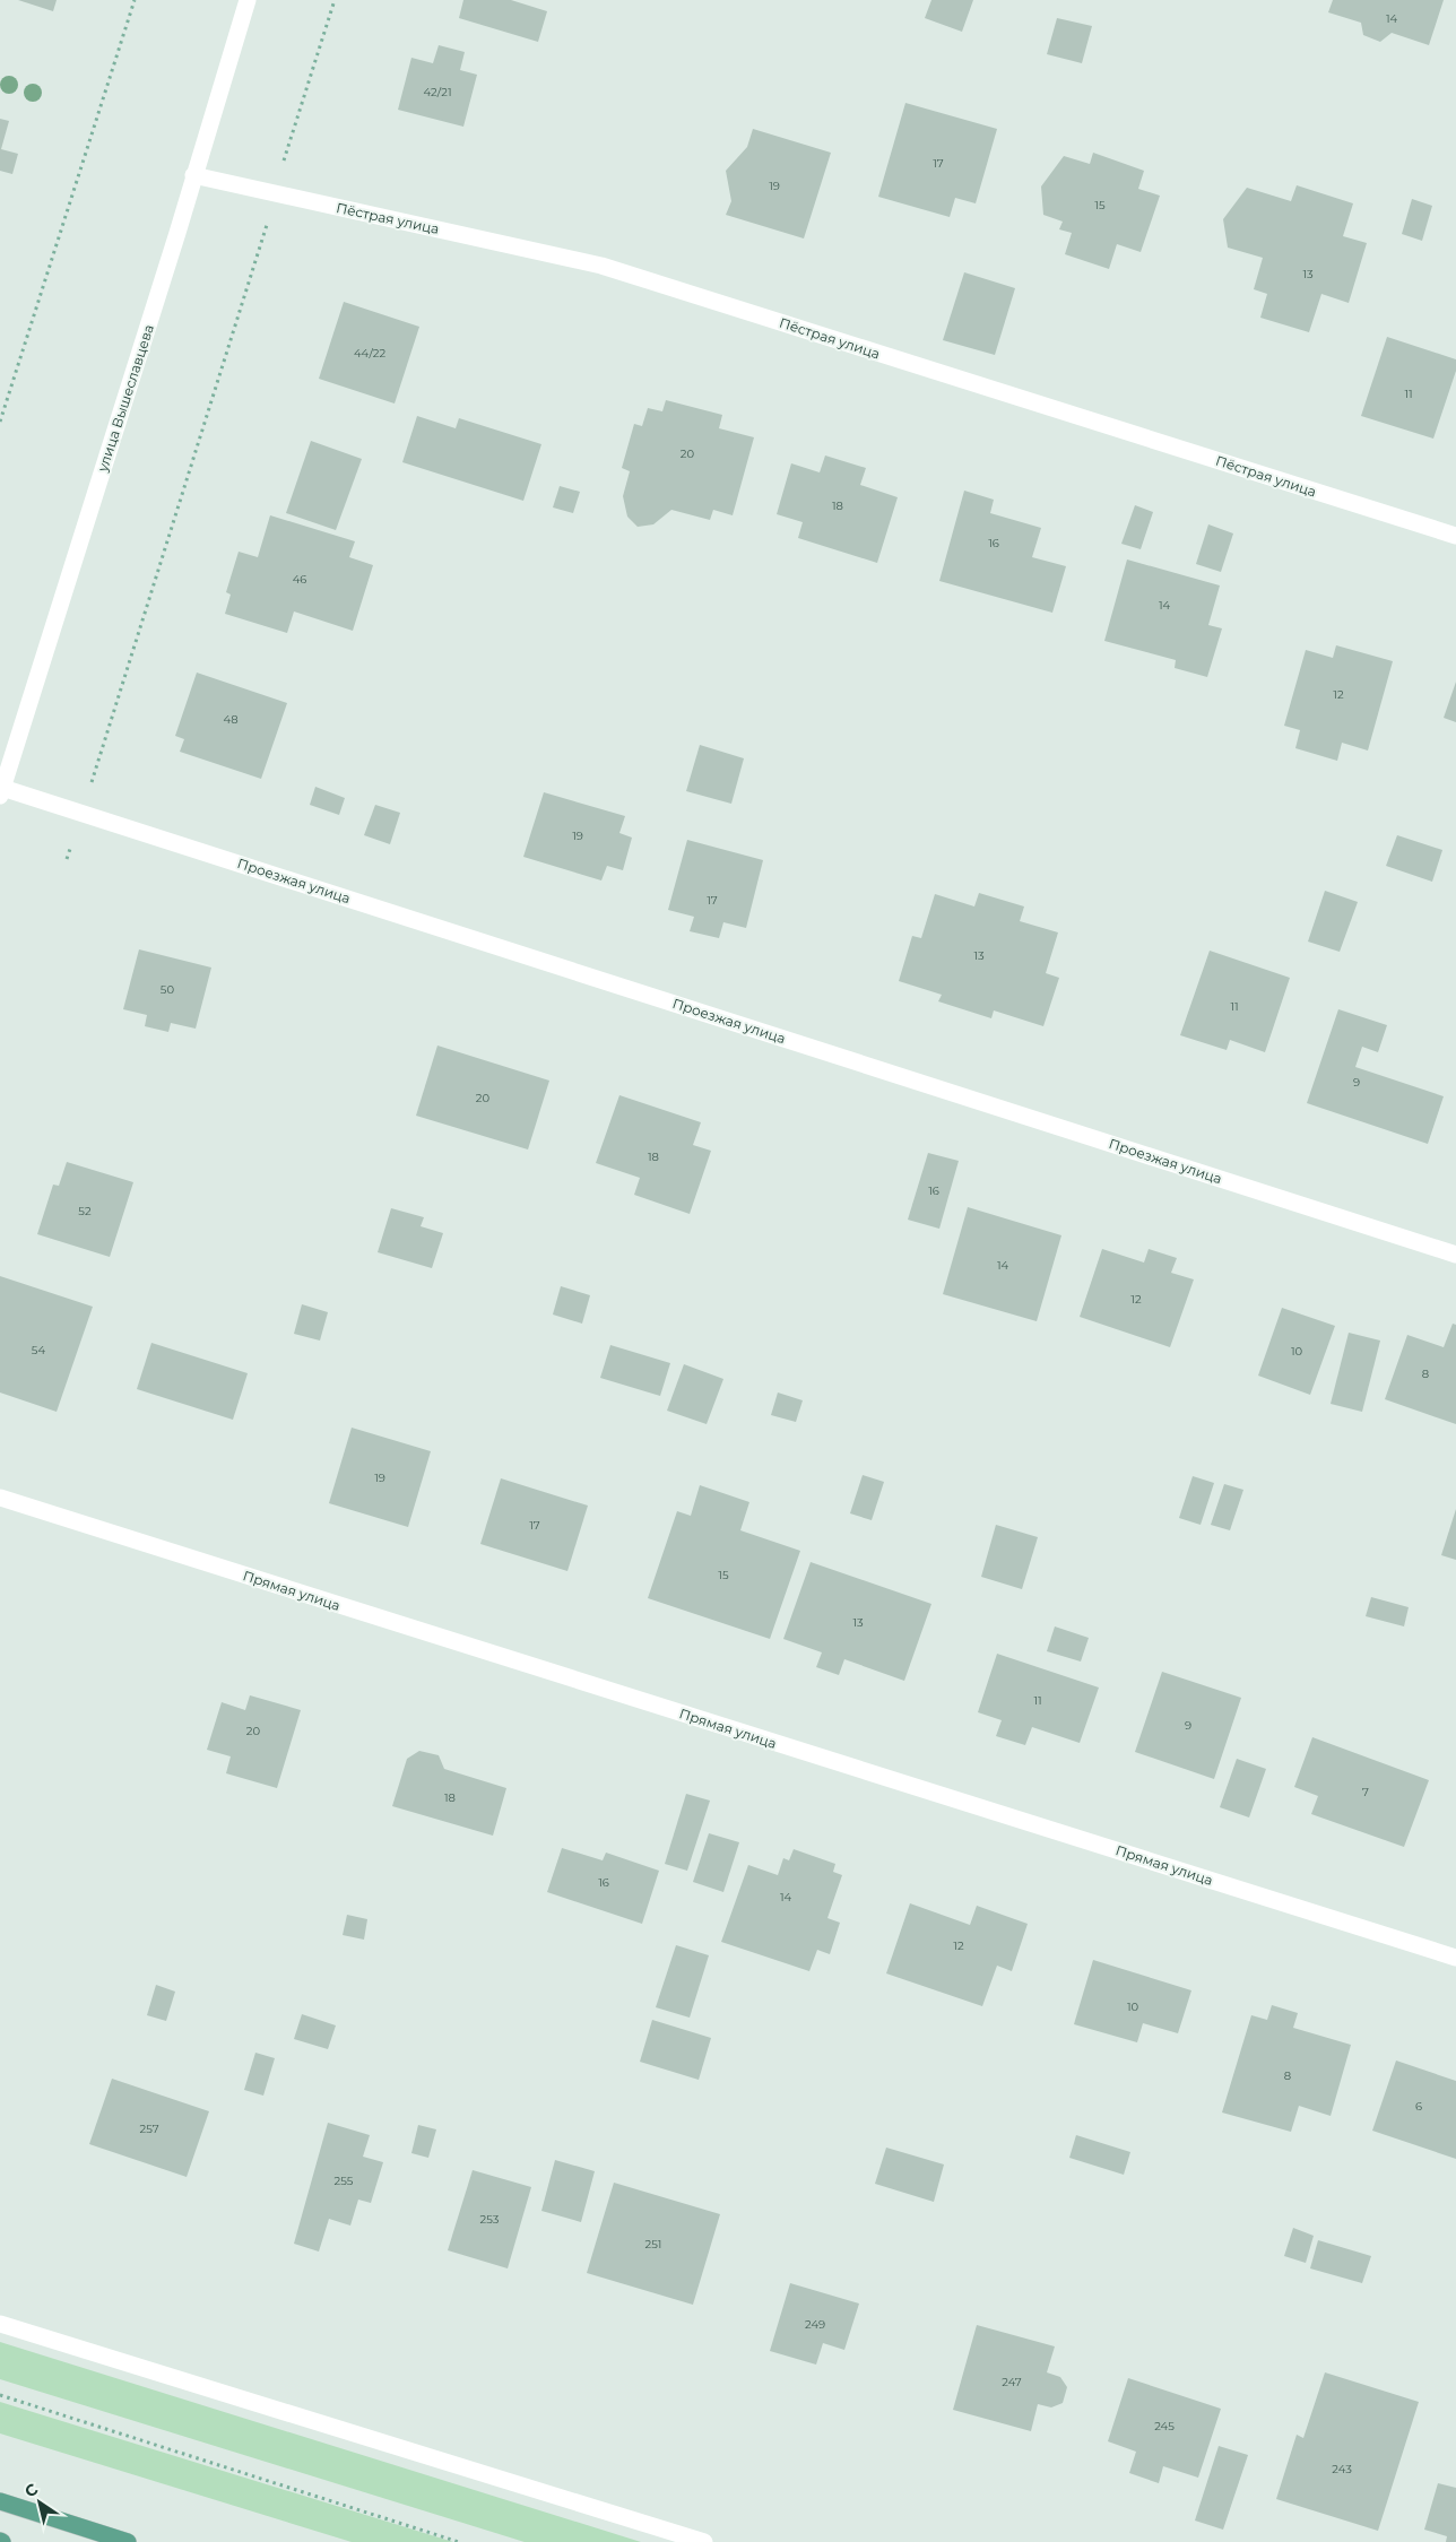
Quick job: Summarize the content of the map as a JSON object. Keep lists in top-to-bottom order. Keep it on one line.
{"streets":{"street":["Пёстрая улица","улица Вышеславцева","Проезжая улица","Прямая улица"]},"crossings":[["Пёстрая улица","улица Вышеславцева"],["улица Вышеславцева","Проезжая улица"]],"house_numbers":["14","42/21","17","19","15","13","44/22","11","20","18","16","46","14","12","48","19","17","13","50","11","9","20","18","16","52","14","12","54","10","8","19","17","15","13","11","9","20","7","18","16","14","12","10","8","6","257","255","253","251","249","247","245","243"],"north":"top left"}
